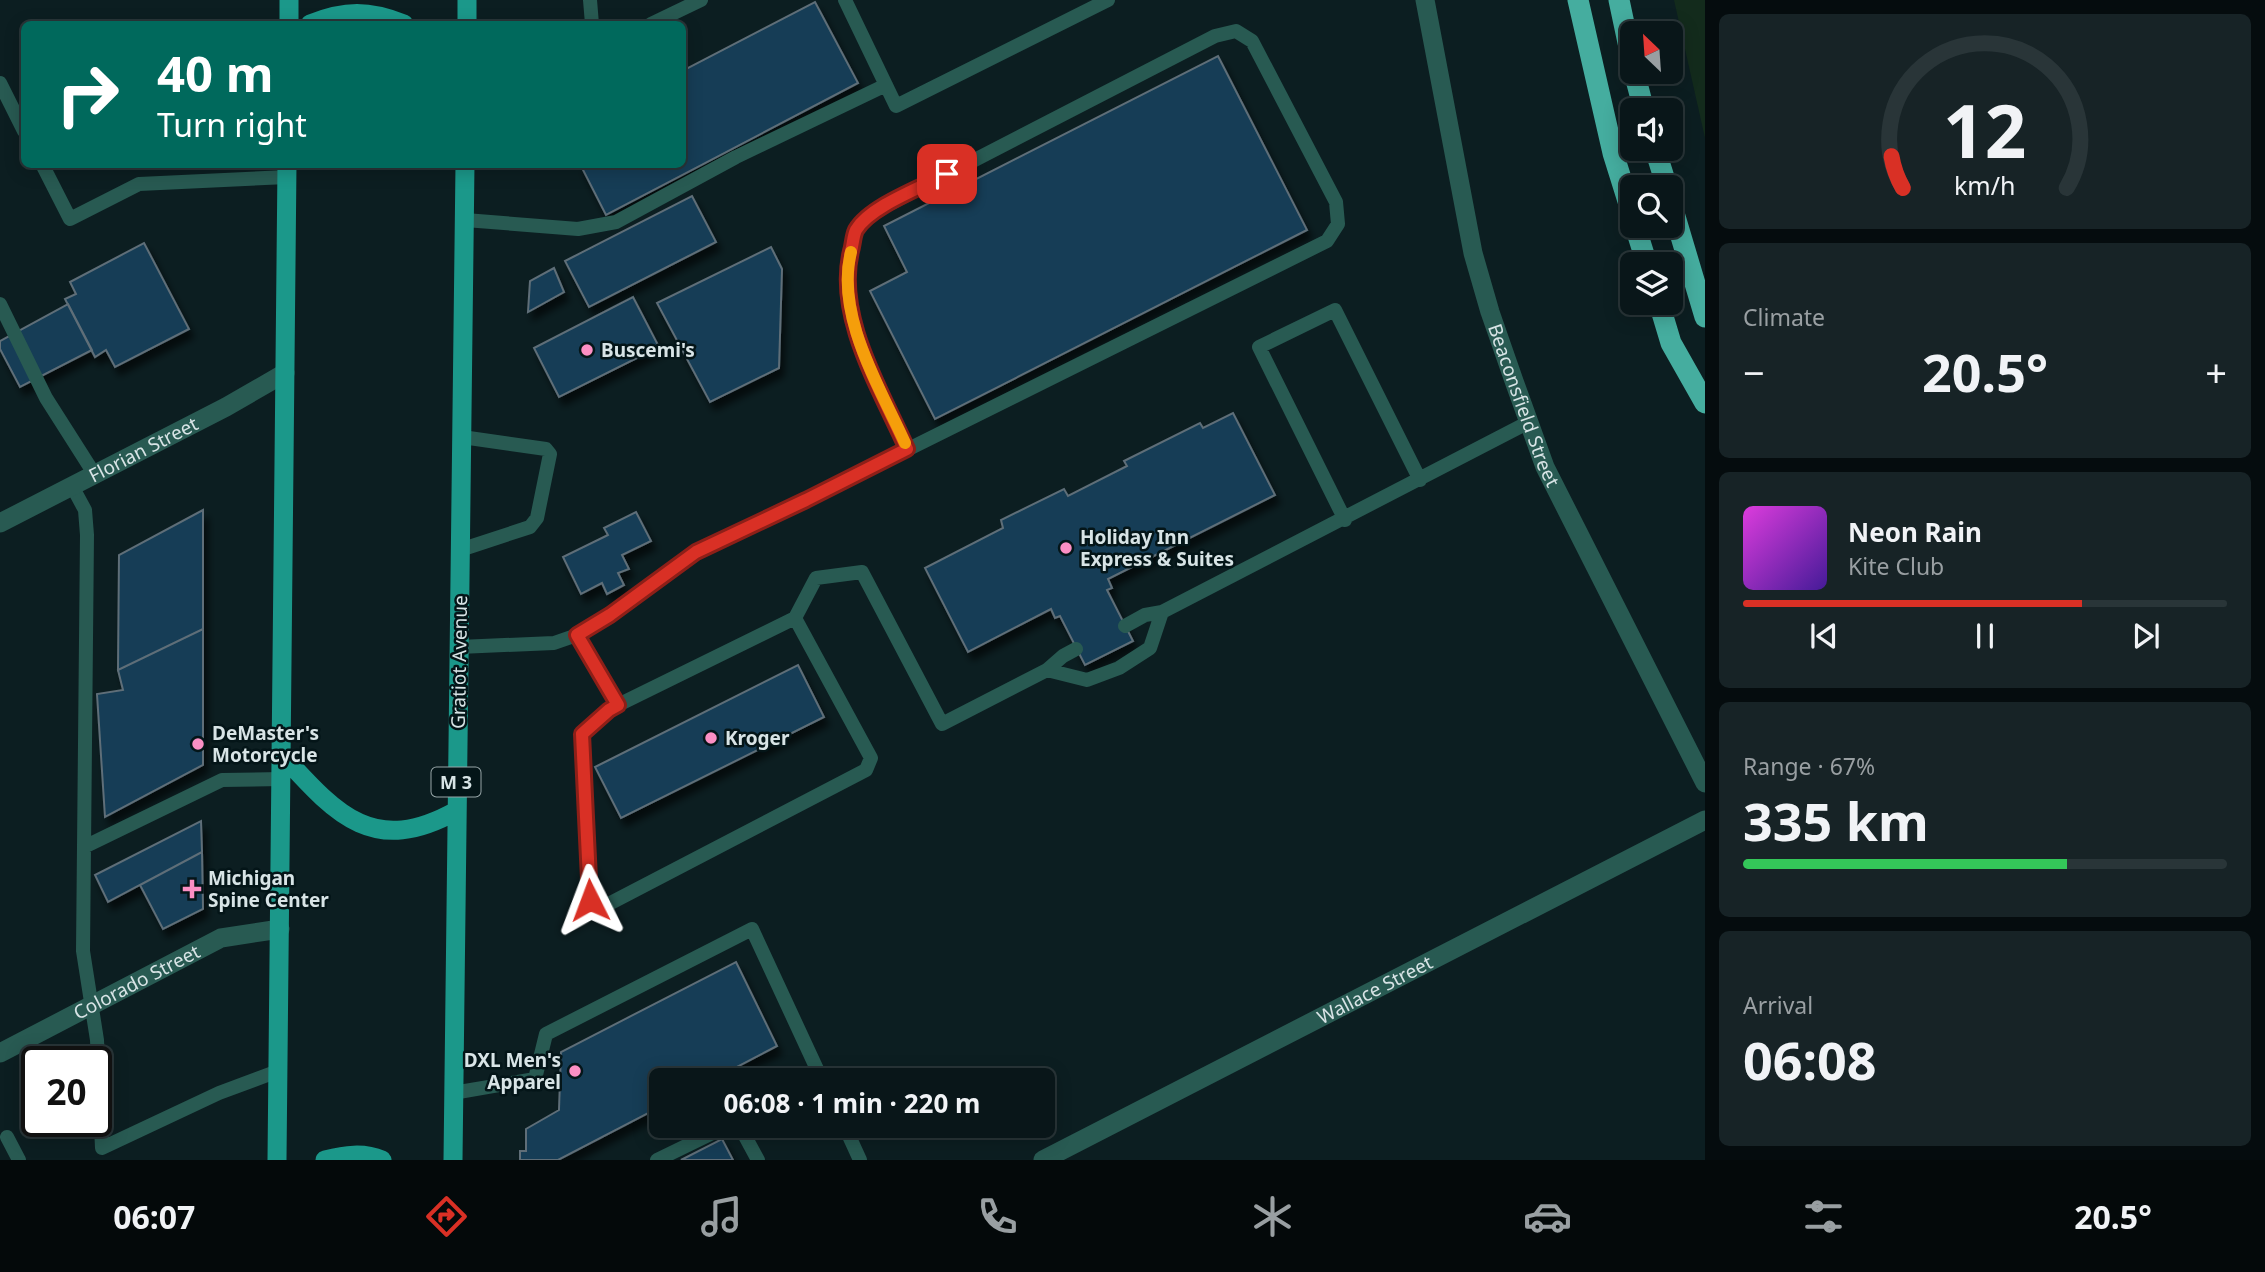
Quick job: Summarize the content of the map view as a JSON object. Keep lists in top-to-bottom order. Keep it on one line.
{"streets":{"main road":["Gratiot Avenue","M 3"],"street":["Beaconsfield Street","Florian Street","Colorado Street","Wallace Street"]},"places":{"other":["Buscemi's","Holiday Inn Express & Suites","Kroger","DeMaster's Motorcycle","DXL Men's Apparel"],"health":["Michigan Spine Center"]},"north":"top left","page":{"turn":["40 m","Turn right"],"tile":["Climate",["Range · 67%","335 km"],["Arrival","06:08"]],"heat":["−","20.5°","+"],"song":["Neon Rain","Kite Club"],"limit":"20","trip":"06:08 · 1 min · 220 m","tabs":["06:07","20.5°"],"gauge":["12","km/h"]}}
